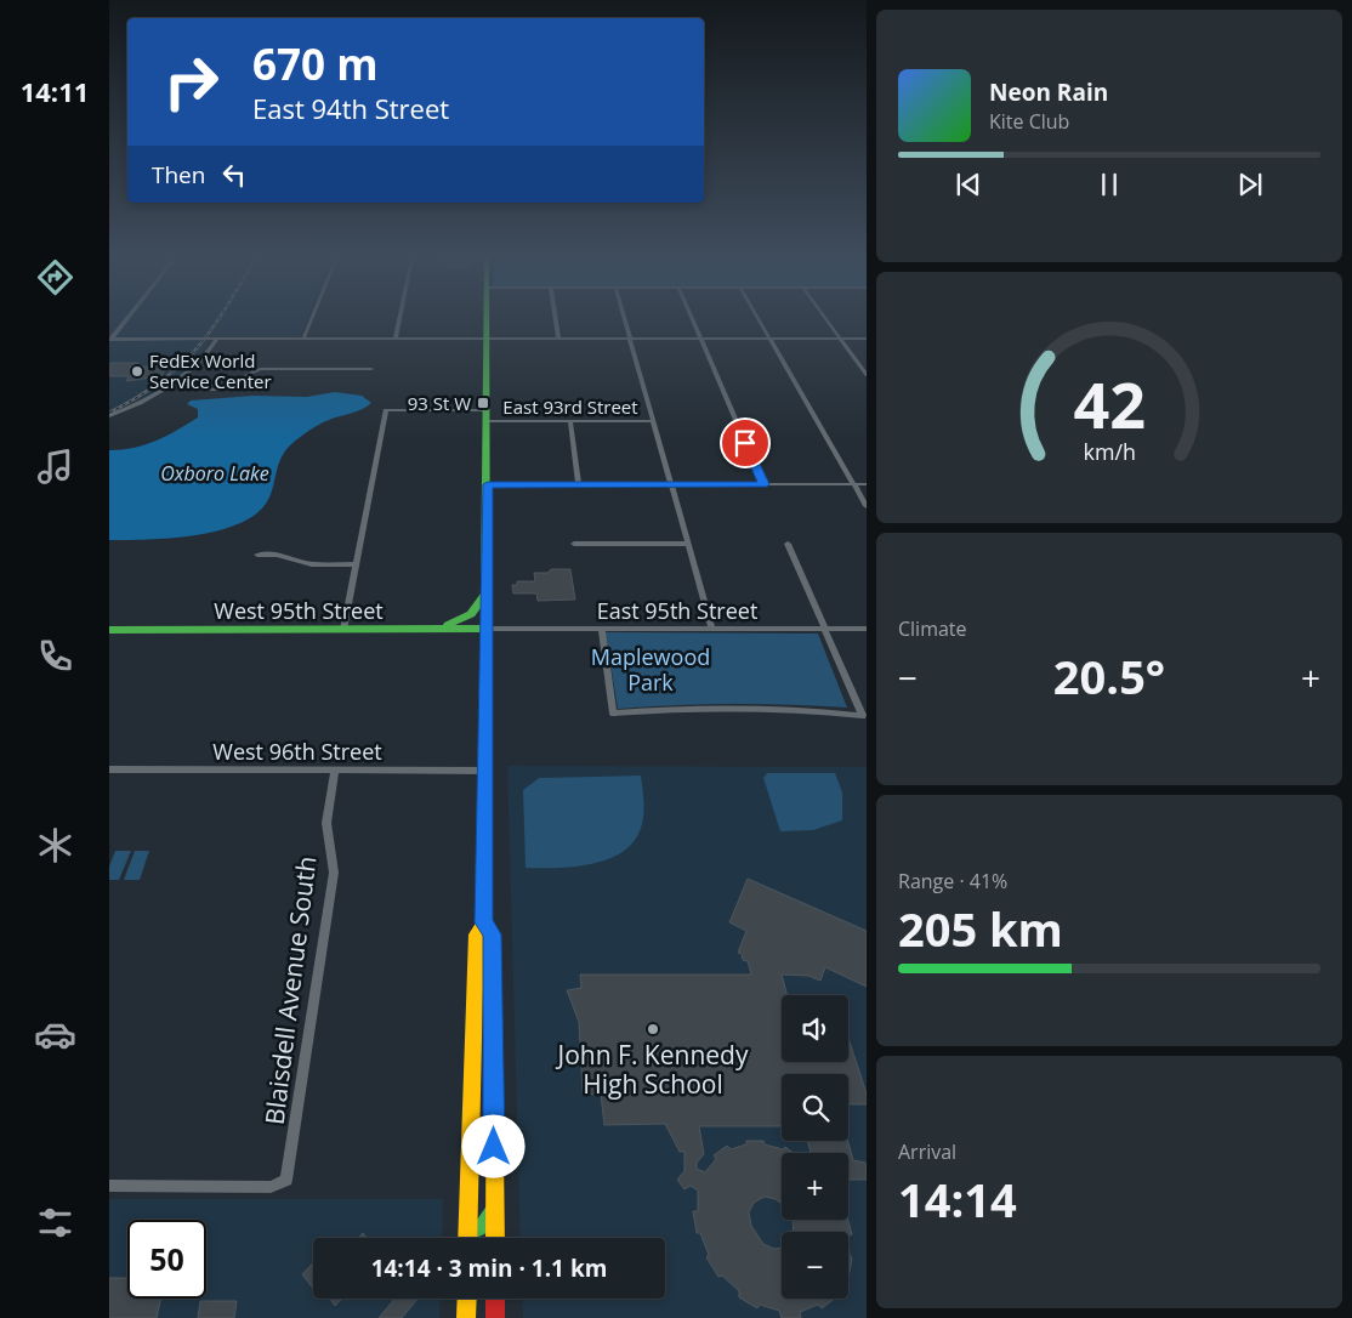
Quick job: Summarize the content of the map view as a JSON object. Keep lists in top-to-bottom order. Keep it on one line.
{"streets":{"main road":["West 95th Street"],"street":["East 93rd Street","East 95th Street","West 96th Street","Blaisdell Avenue South"]},"crossings":[["West 95th Street","East 95th Street"],["West 96th Street","Blaisdell Avenue South"]],"water":["Oxboro Lake"],"parks":["Maplewood Park"],"places":{"other":["FedEx World Service Center","John F. Kennedy High School"],"transit":["93 St W"]},"page":{"tabs":"14:11","turn":["670 m","East 94th Street"],"song":["Neon Rain","Kite Club"],"then":"Then","tile":["Climate",["Range · 41%","205 km"],["Arrival","14:14"]],"heat":["−","20.5°","+"],"map_buttons":["+","−"],"limit":"50","trip":"14:14 · 3 min · 1.1 km","gauge":["42","km/h"]}}
